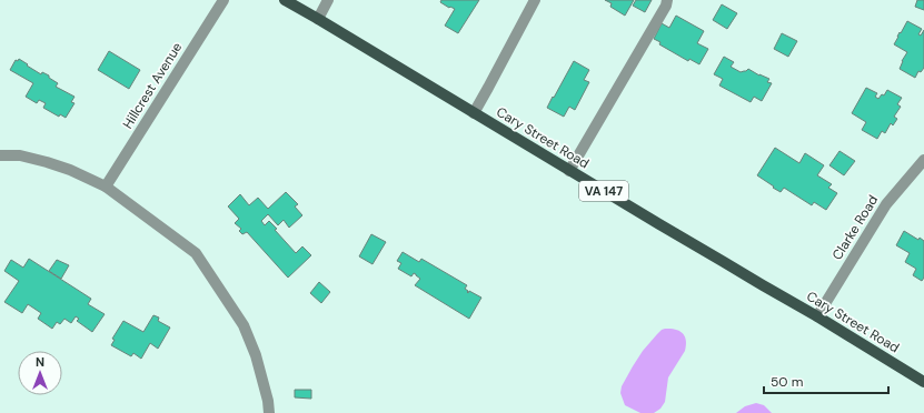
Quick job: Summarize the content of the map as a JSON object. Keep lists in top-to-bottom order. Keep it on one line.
{"streets":{"main road":["Cary Street Road","VA 147"],"street":["Hillcrest Avenue","Clarke Road"]},"crossings":[["Cary Street Road","Clarke Road"]],"scale_bar":"50 m","north":"top"}
